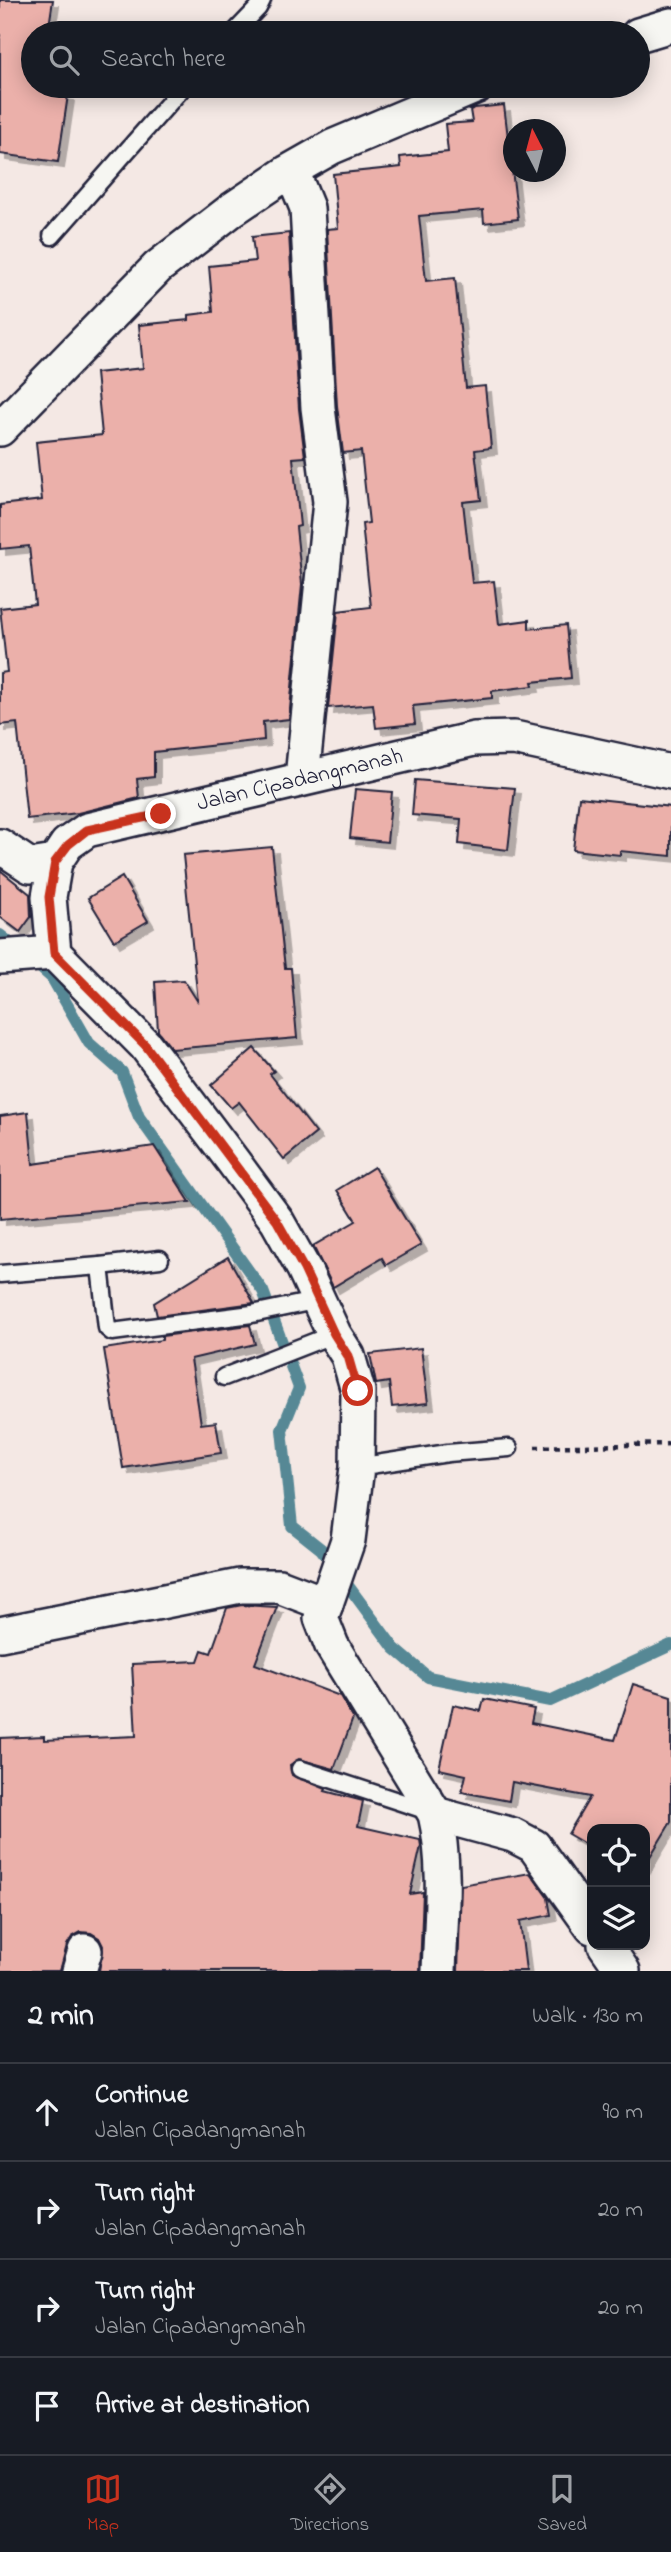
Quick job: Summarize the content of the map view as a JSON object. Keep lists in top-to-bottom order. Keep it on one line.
{"streets":{"street":["Jalan Cipadangmanah"]},"north":"top","page":{"search":"Search here","heading":["2 min","Walk · 130 m"],"list":[["Continue","Jalan Cipadangmanah","90 m"],["Turn right","Jalan Cipadangmanah","20 m"],["Turn right","Jalan Cipadangmanah","20 m"],"Arrive at destination"],"nav":["Map","Directions","Saved"]}}
